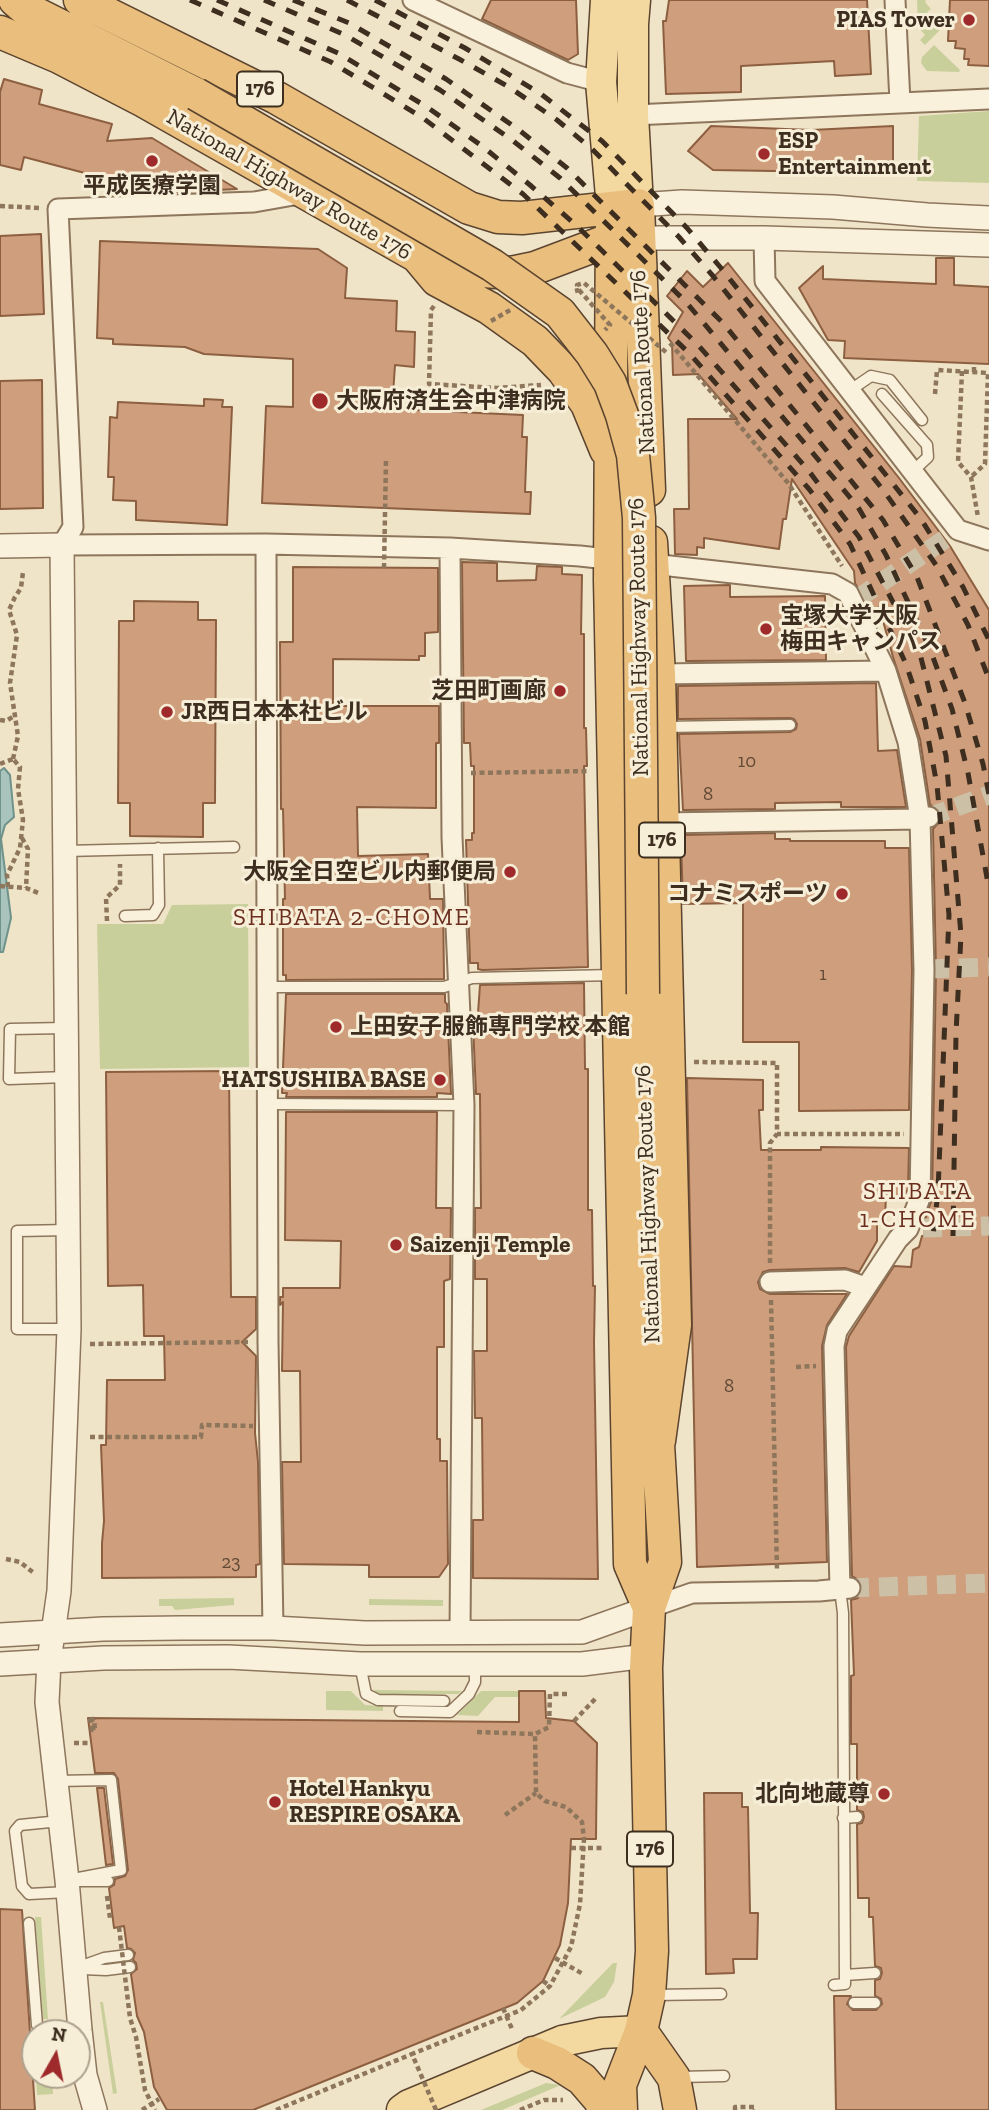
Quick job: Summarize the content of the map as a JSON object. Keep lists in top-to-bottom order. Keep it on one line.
{"streets":{"highway":["176","National Highway Route 176","National Route 176"]},"crossings":[["176","National Highway Route 176"],["176","National Route 176"],["National Highway Route 176","National Route 176"]],"districts":["SHIBATA 2-CHOME","SHIBATA 1-CHOME"],"places":["PIAS Tower","ESP Entertainment","平成医療学園","大阪府済生会中津病院","宝塚大学大阪 梅田キャンパス","芝田町画廊","JR西日本本社ビル","大阪全日空ビル内郵便局","コナミスポーツ","上田安子服飾専門学校 本館","HATSUSHIBA BASE","Saizenji Temple","北向地蔵尊","Hotel Hankyu RESPIRE OSAKA"],"house_numbers":["10","8","1","8","23"],"north":"top"}
